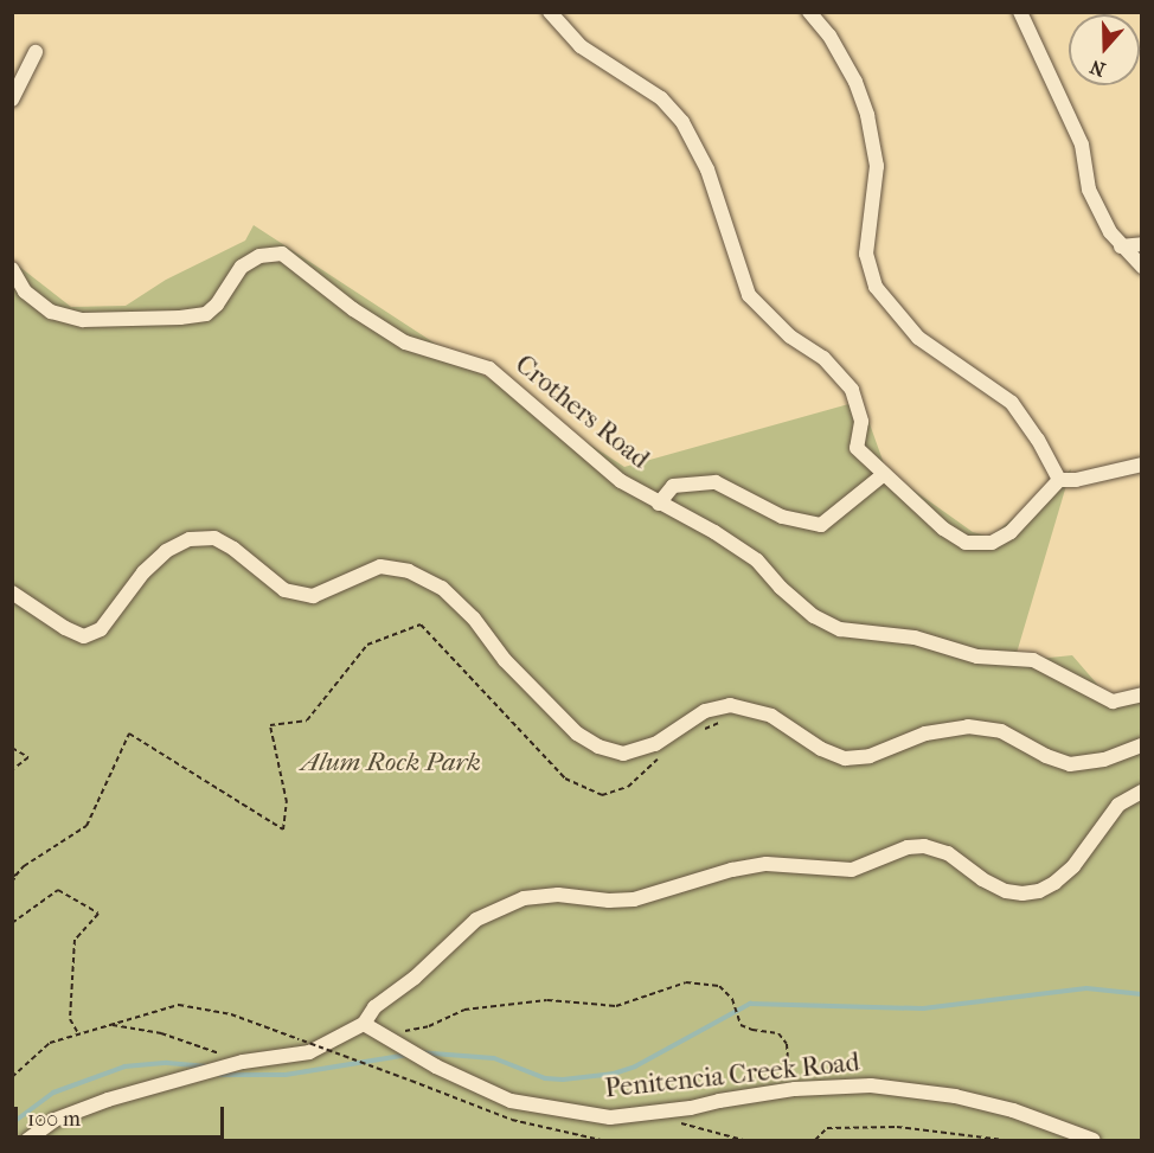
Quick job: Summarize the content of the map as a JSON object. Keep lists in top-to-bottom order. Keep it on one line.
{"streets":{"street":["Crothers Road","Penitencia Creek Road"]},"parks":["Alum Rock Park"],"scale_bar":"100 m","north":"bottom"}
